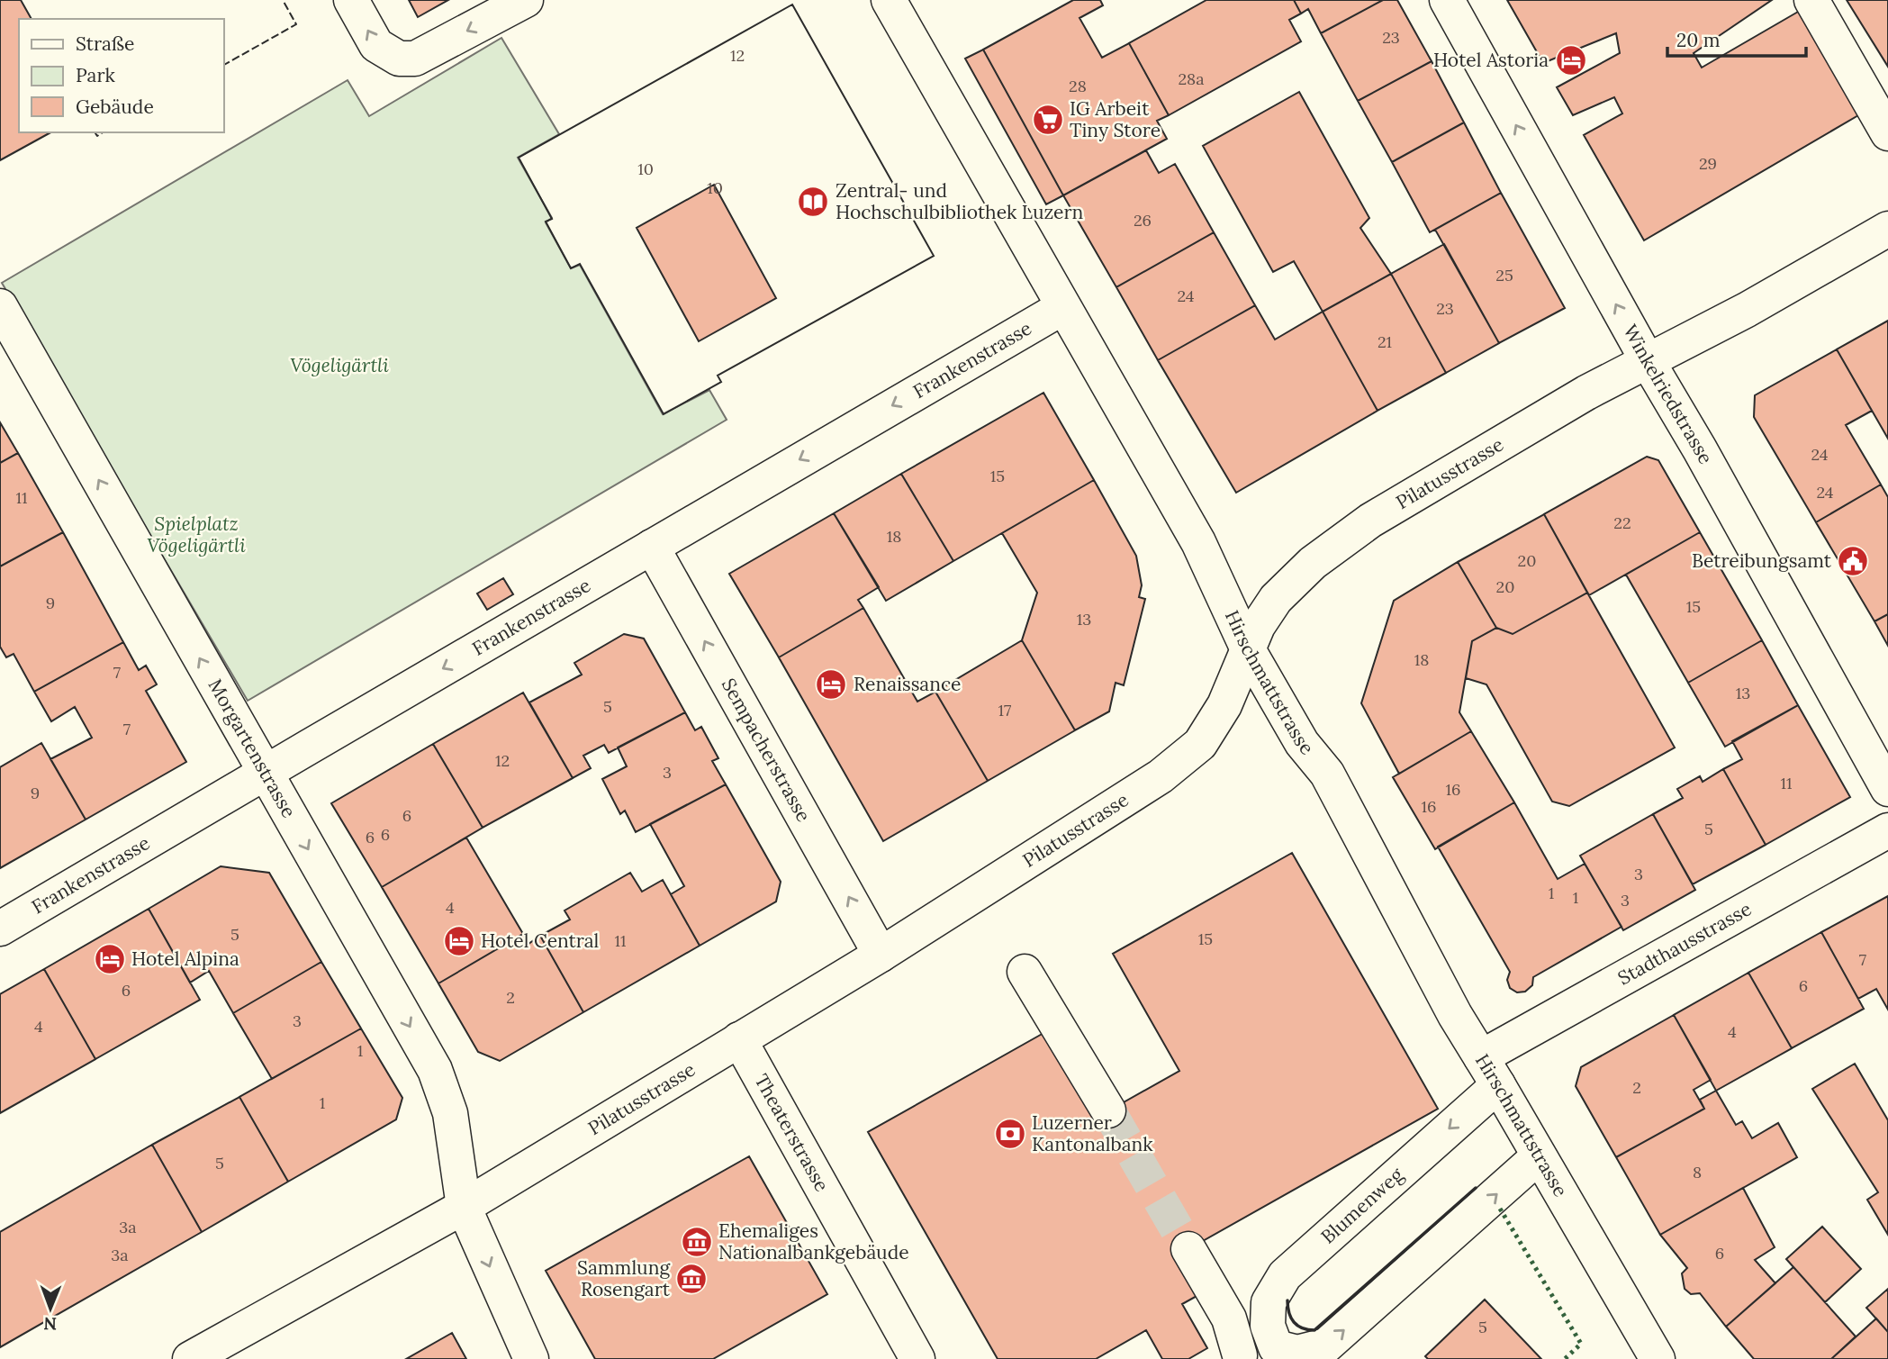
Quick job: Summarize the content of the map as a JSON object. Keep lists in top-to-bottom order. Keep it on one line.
{"streets":{"street":["Frankenstrasse","Winkelriedstrasse","Pilatusstrasse","Hirschmattstrasse","Morgartenstrasse","Sempacherstrasse","Stadthausstrasse","Theaterstrasse","Blumenweg"]},"crossings":[["Frankenstrasse","Hirschmattstrasse"],["Frankenstrasse","Morgartenstrasse"],["Frankenstrasse","Sempacherstrasse"],["Winkelriedstrasse","Pilatusstrasse"],["Pilatusstrasse","Hirschmattstrasse"],["Pilatusstrasse","Morgartenstrasse"],["Pilatusstrasse","Sempacherstrasse"],["Pilatusstrasse","Theaterstrasse"],["Hirschmattstrasse","Stadthausstrasse"],["Hirschmattstrasse","Blumenweg"],["Stadthausstrasse","Blumenweg"]],"one_way":["Frankenstrasse","Winkelriedstrasse","Sempacherstrasse"],"parks":["Vögeligärtli","Spielplatz Vögeligärtli"],"places":{"hotel":["Hotel Astoria","Renaissance","Hotel Central","Hotel Alpina"],"supermarket":["IG Arbeit Tiny Store"],"library":["Zentral- und Hochschulbibliothek Luzern"],"public building":["Betreibungsamt"],"bank":["Luzerner Kantonalbank"],"museum":["Ehemaliges Nationalbankgebäude","Sammlung Rosengart"]},"house_numbers":["23","12","28a","28","29","10","10","26","25","24","23","21","24","15","24","11","22","18","20","20","9","15","13","18","7","13","5","17","7","12","3","11","16","9","16","6","5","6","6","3","1","1","3","4","5","15","11","7","6","6","2","3","4","4","1","2","1","5","8","3a","6","3a","5"],"legend":["Straße","Park","Gebäude"],"scale_bar":"20 m","north":"bottom"}
